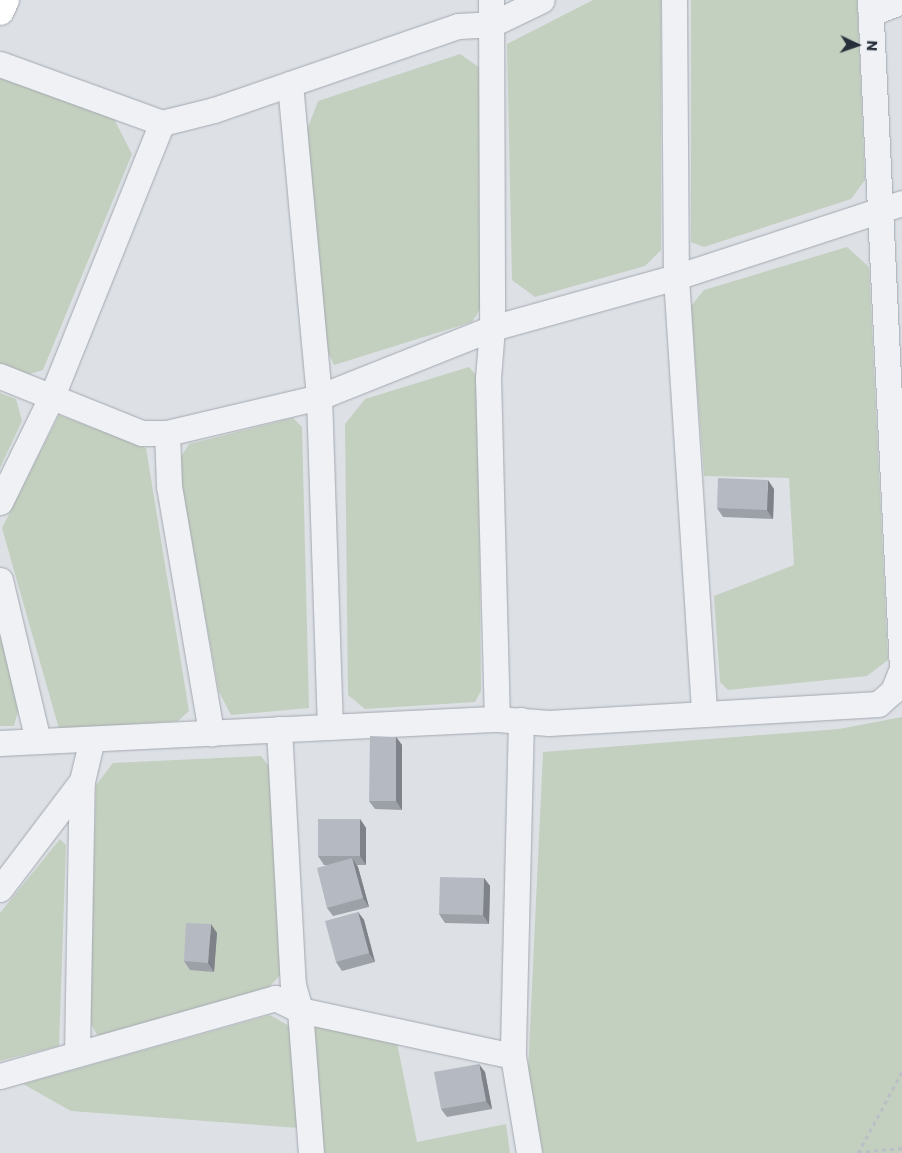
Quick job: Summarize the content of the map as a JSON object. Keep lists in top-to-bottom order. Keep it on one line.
{"north":"right"}
